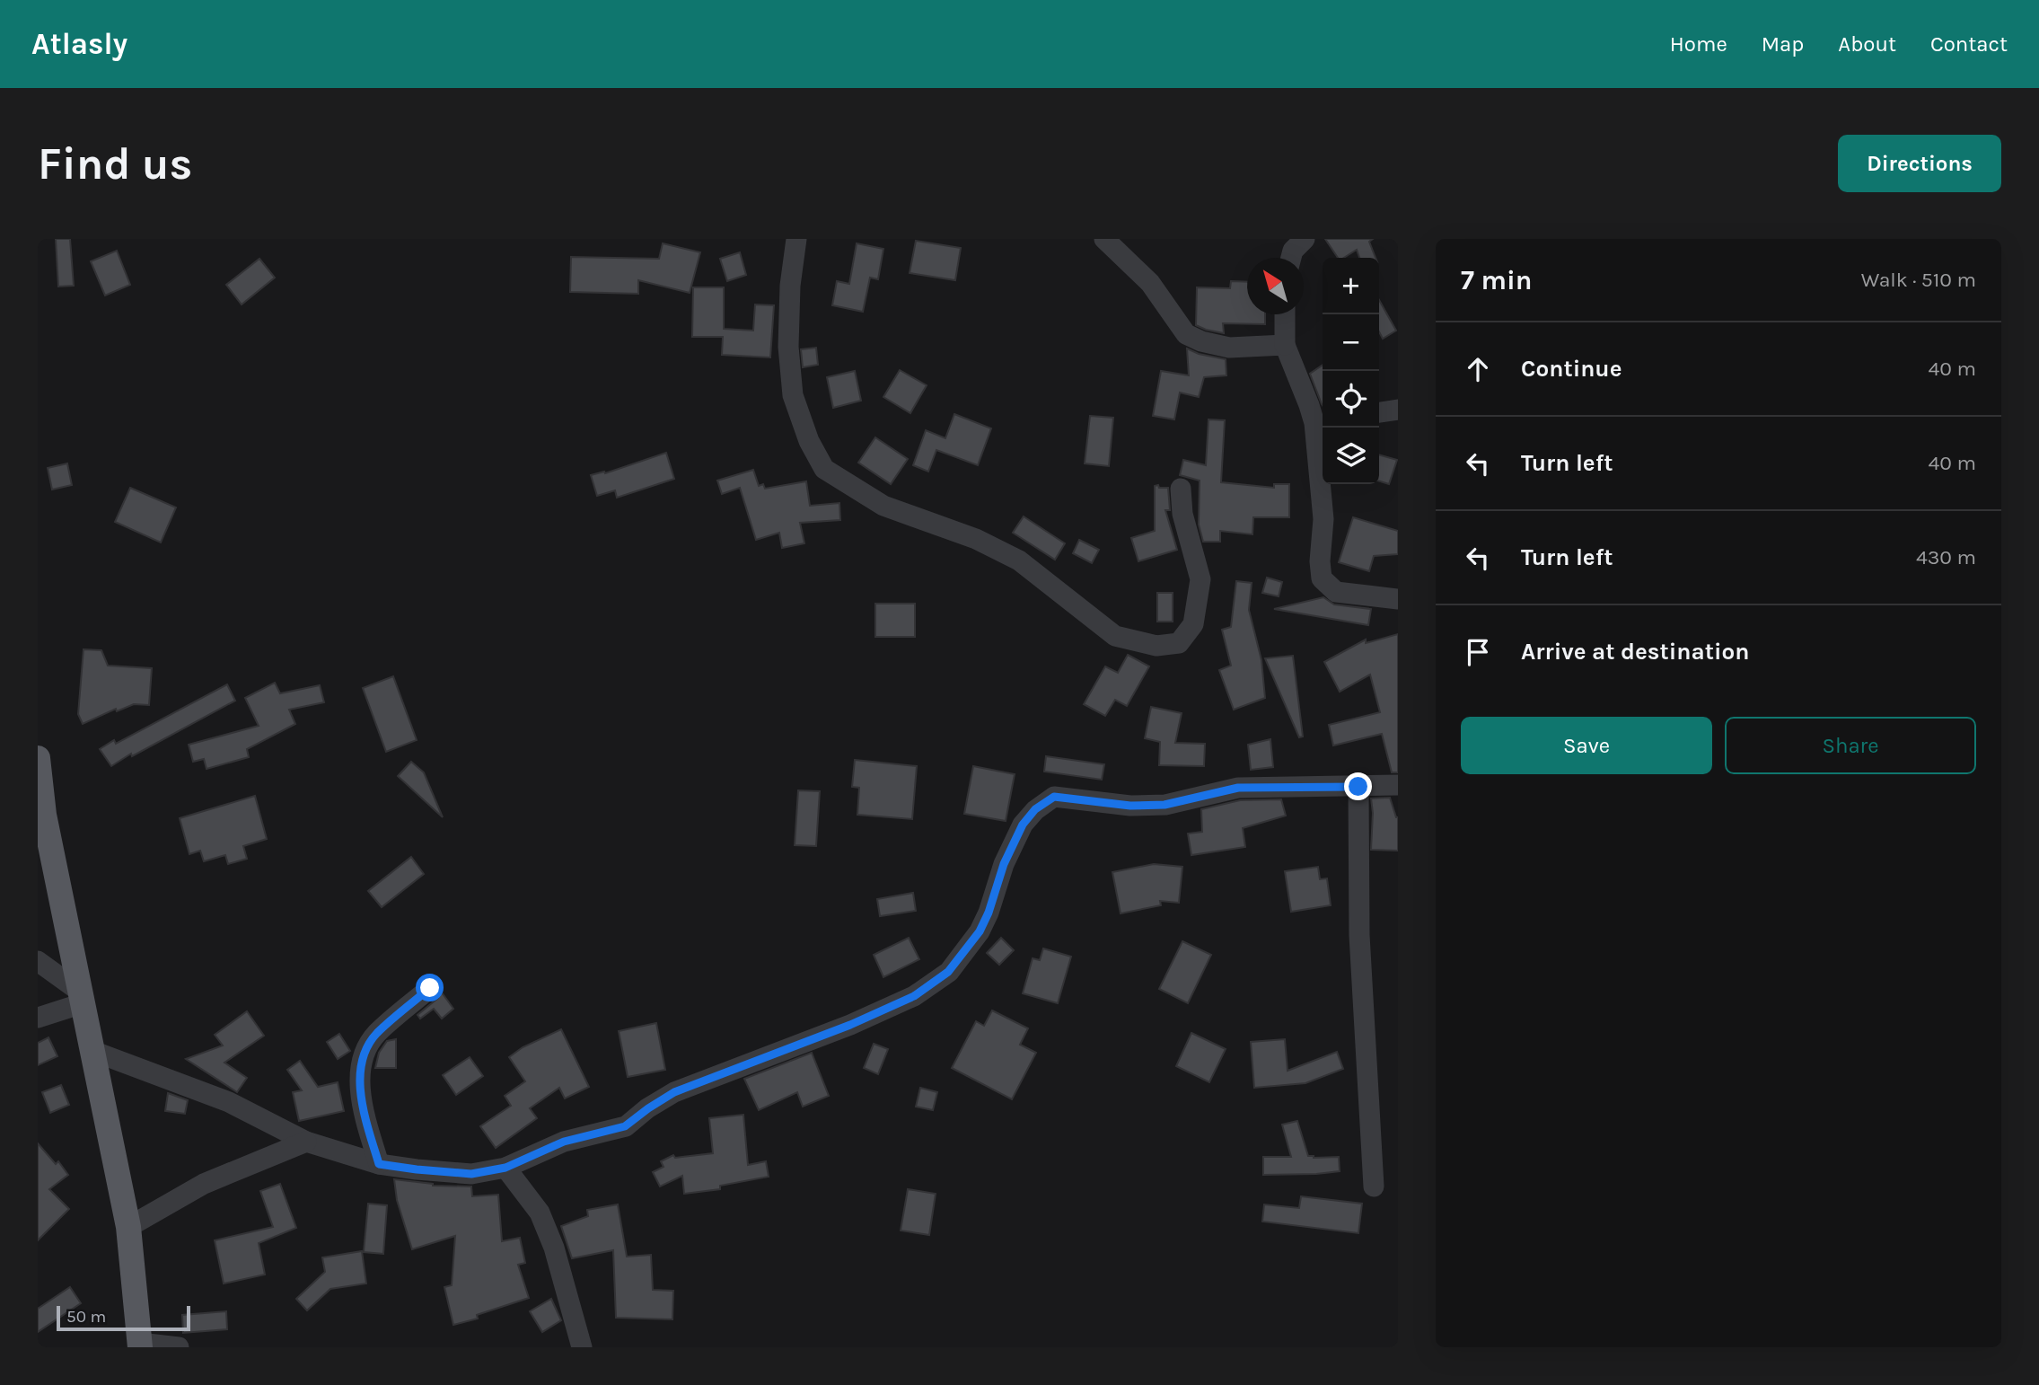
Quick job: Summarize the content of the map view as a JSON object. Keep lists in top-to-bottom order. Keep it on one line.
{"scale_bar":"50 m","north":"top left","page":{"header":"Atlasly","nav":["Home","Map","About","Contact"],"buttons":["Directions",["Save","Share"]],"title":"Find us","heading":["7 min","Walk · 510 m"],"map_buttons":["+","−"],"list":[["Continue","40 m"],["Turn left","40 m"],["Turn left","430 m"],"Arrive at destination"],"scale":"50 m"}}
